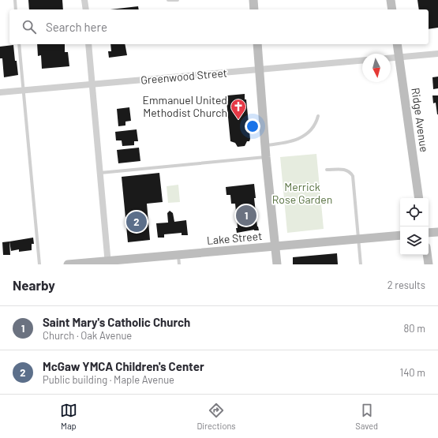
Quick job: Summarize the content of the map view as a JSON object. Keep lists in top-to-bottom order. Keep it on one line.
{"streets":{"street":["Greenwood Street","Ridge Avenue","Lake Street"]},"parks":["Merrick Rose Garden"],"places":{"church":["Emmanuel United Methodist Church"]},"north":"bottom","page":{"search":"Search here","pins":["1","2"],"heading":["Nearby","2 results"],"list":[{"mark":"1","name":"Saint Mary's Catholic Church","note":"Church · Oak Avenue","value":"80 m"},{"mark":"2","name":"McGaw YMCA Children's Center","note":"Public building · Maple Avenue","value":"140 m"}],"nav":["Map","Directions","Saved"]}}
